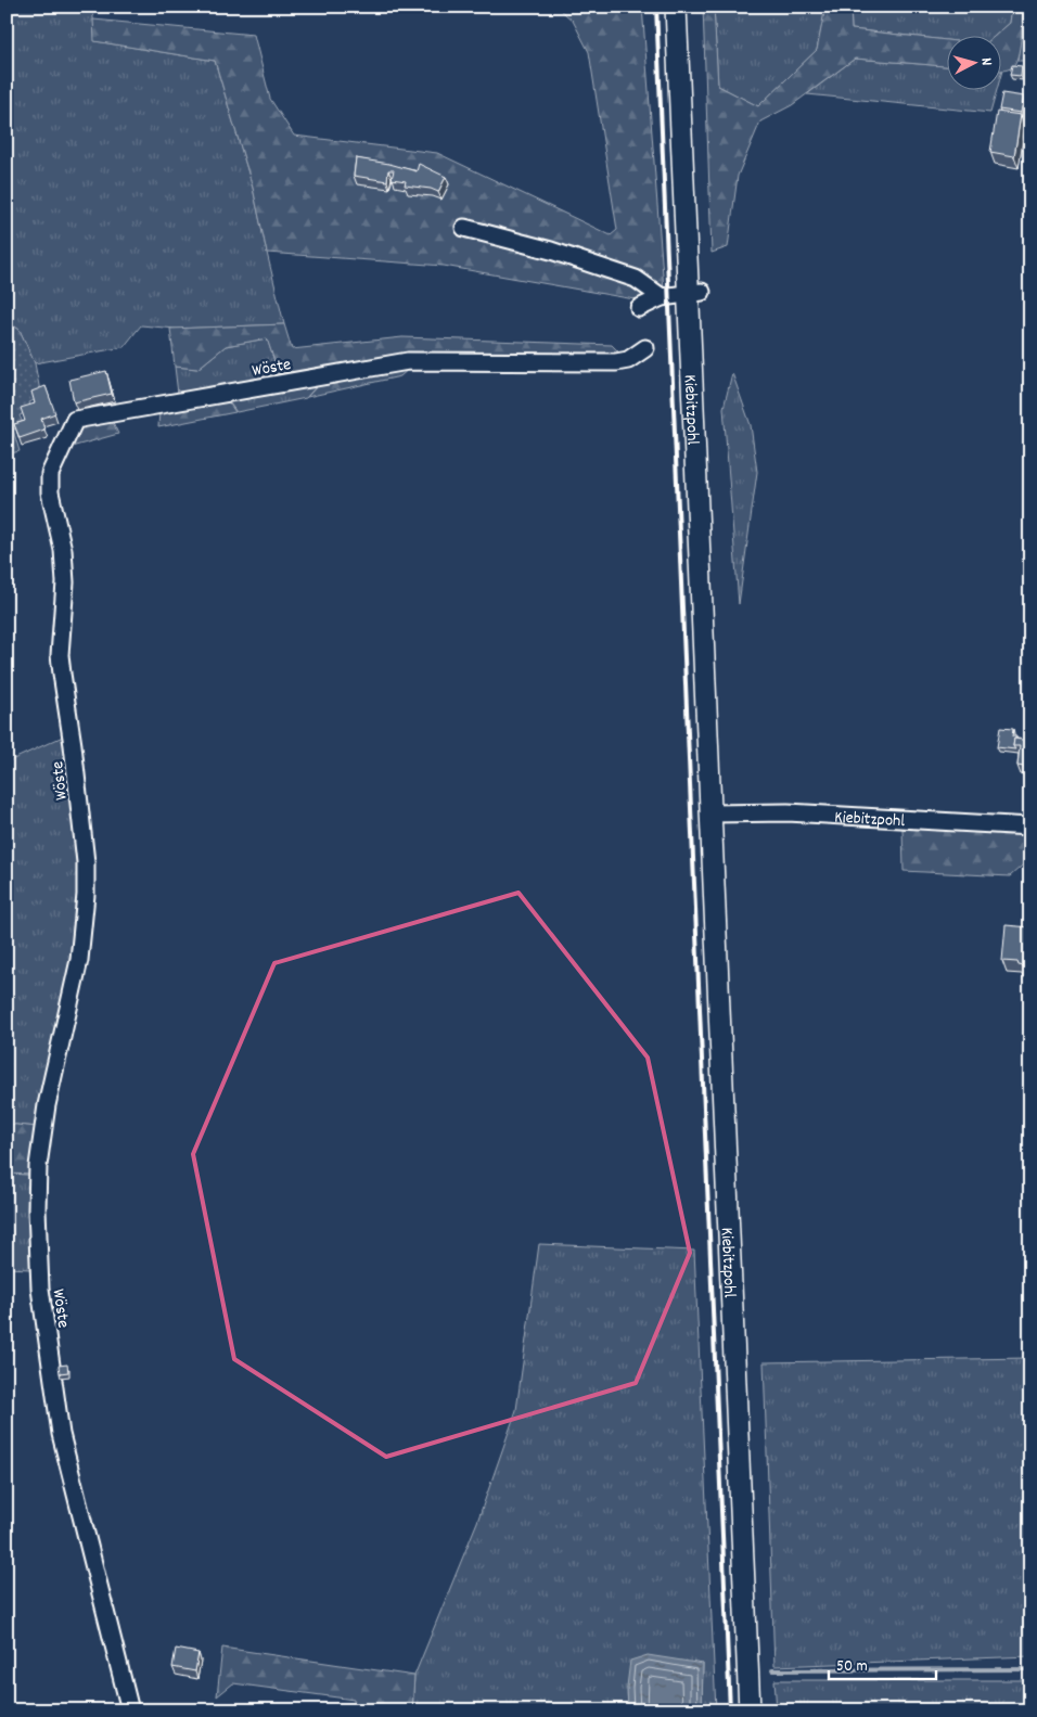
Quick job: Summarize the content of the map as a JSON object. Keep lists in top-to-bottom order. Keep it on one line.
{"streets":{"main road":["Kiebitzpohl"],"street":["Wöste"]},"scale_bar":"50 m","north":"right"}
